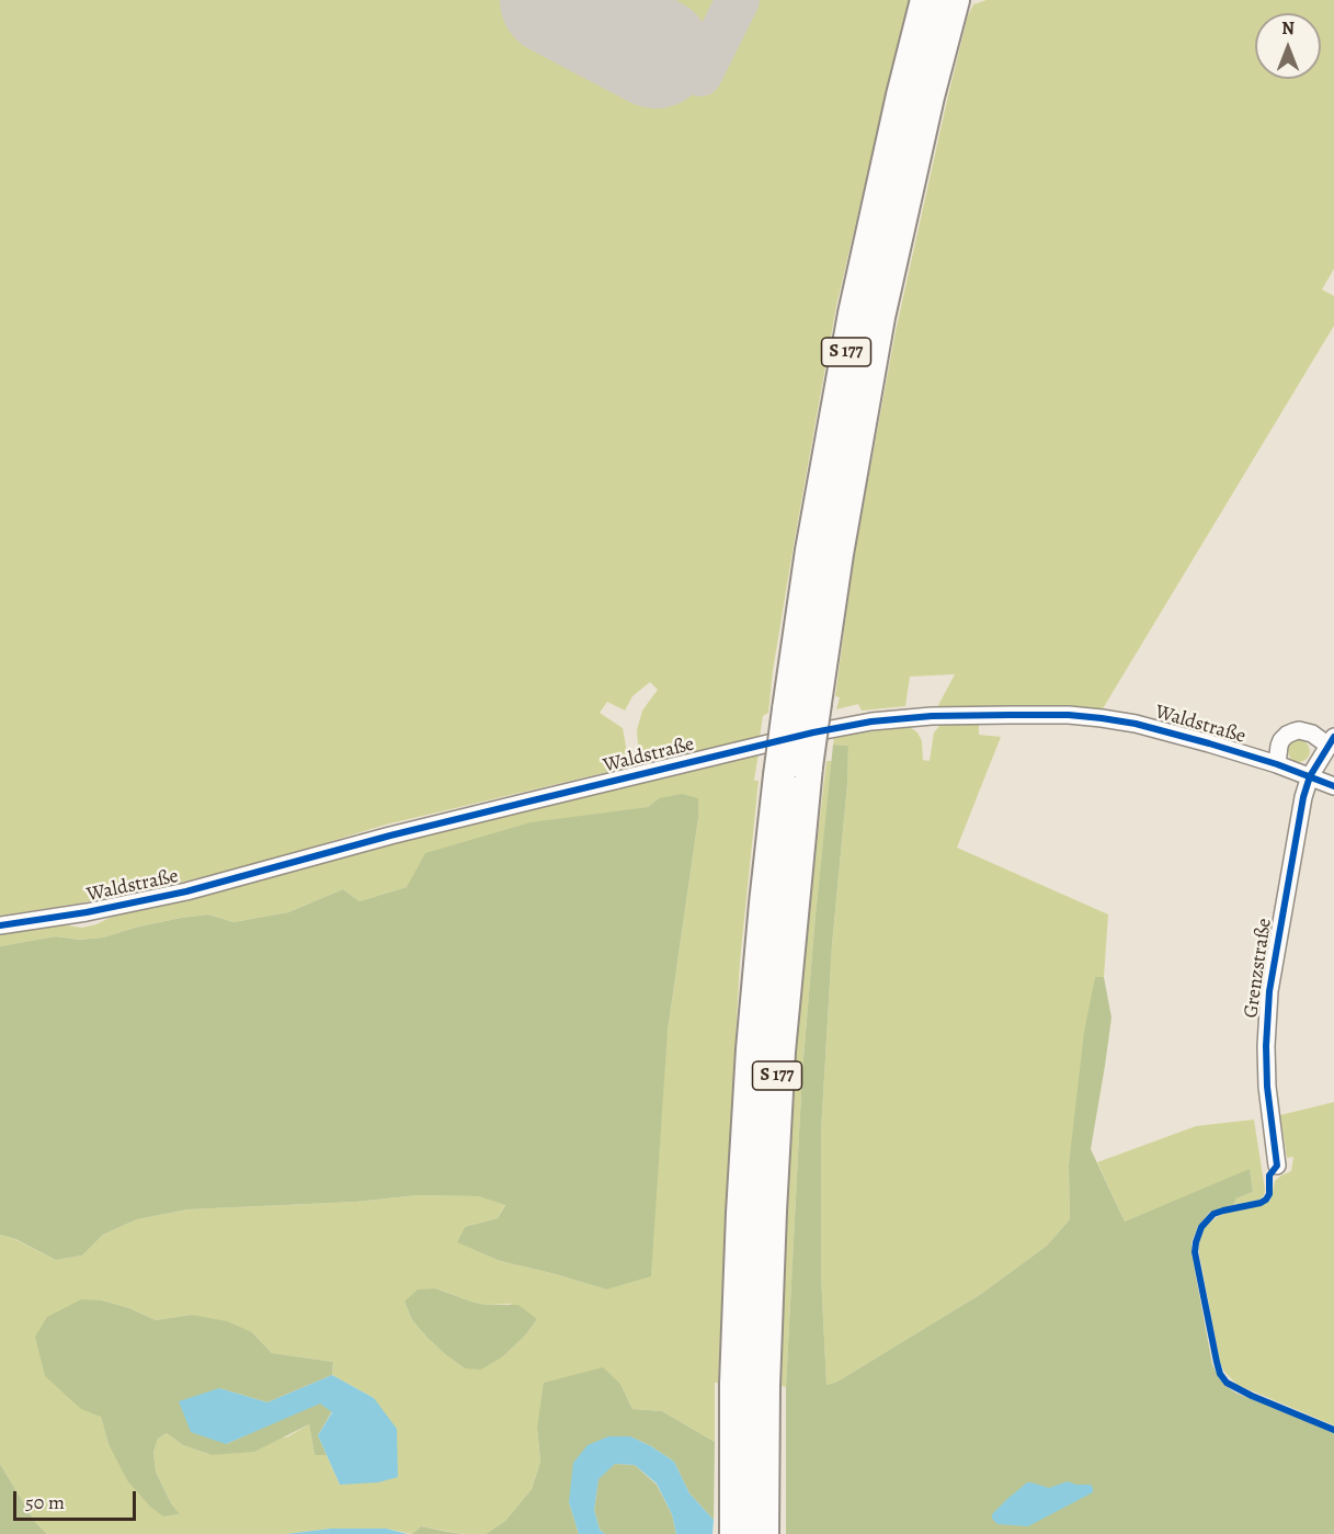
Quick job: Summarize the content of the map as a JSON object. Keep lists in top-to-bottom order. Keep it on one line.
{"streets":{"highway":["S 177"],"street":["Waldstraße","Grenzstraße"]},"crossings":[["Waldstraße","Grenzstraße"]],"scale_bar":"50 m","north":"top"}
